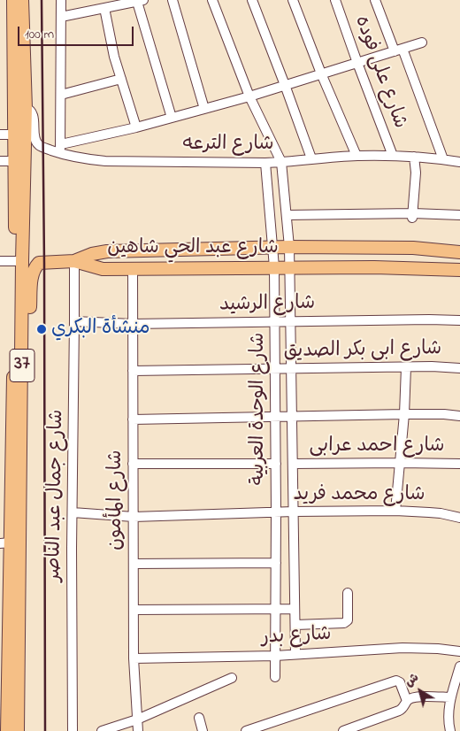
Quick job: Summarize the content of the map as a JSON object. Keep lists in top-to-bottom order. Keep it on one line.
{"streets":{"main road":["شارع عبد الحي شاهين","37"],"street":["شارع على فوده","شارع الترعه","شارع الرشيد","شارع ابى بكر الصديق","شارع الوحدة العربية","شارع احمد عرابى","شارع جمال عبد الناصر","شارع محمد فريد","شارع المأمون","شارع بدر"]},"crossings":[["شارع على فوده","شارع الترعه"],["شارع الترعه","37"],["شارع الترعه","شارع الوحدة العربية"],["شارع عبد الحي شاهين","شارع الوحدة العربية"],["شارع عبد الحي شاهين","شارع جمال عبد الناصر"],["شارع عبد الحي شاهين","شارع المأمون"],["شارع الرشيد","شارع الوحدة العربية"],["شارع الرشيد","شارع جمال عبد الناصر"],["شارع الرشيد","شارع المأمون"],["شارع ابى بكر الصديق","شارع الوحدة العربية"],["شارع ابى بكر الصديق","شارع المأمون"],["شارع الوحدة العربية","شارع احمد عرابى"],["شارع الوحدة العربية","شارع محمد فريد"],["شارع الوحدة العربية","شارع بدر"],["شارع جمال عبد الناصر","شارع محمد فريد"],["شارع محمد فريد","شارع المأمون"],["شارع المأمون","شارع بدر"]],"places":["منشأة البكري"],"scale_bar":"100 m","north":"top left"}
